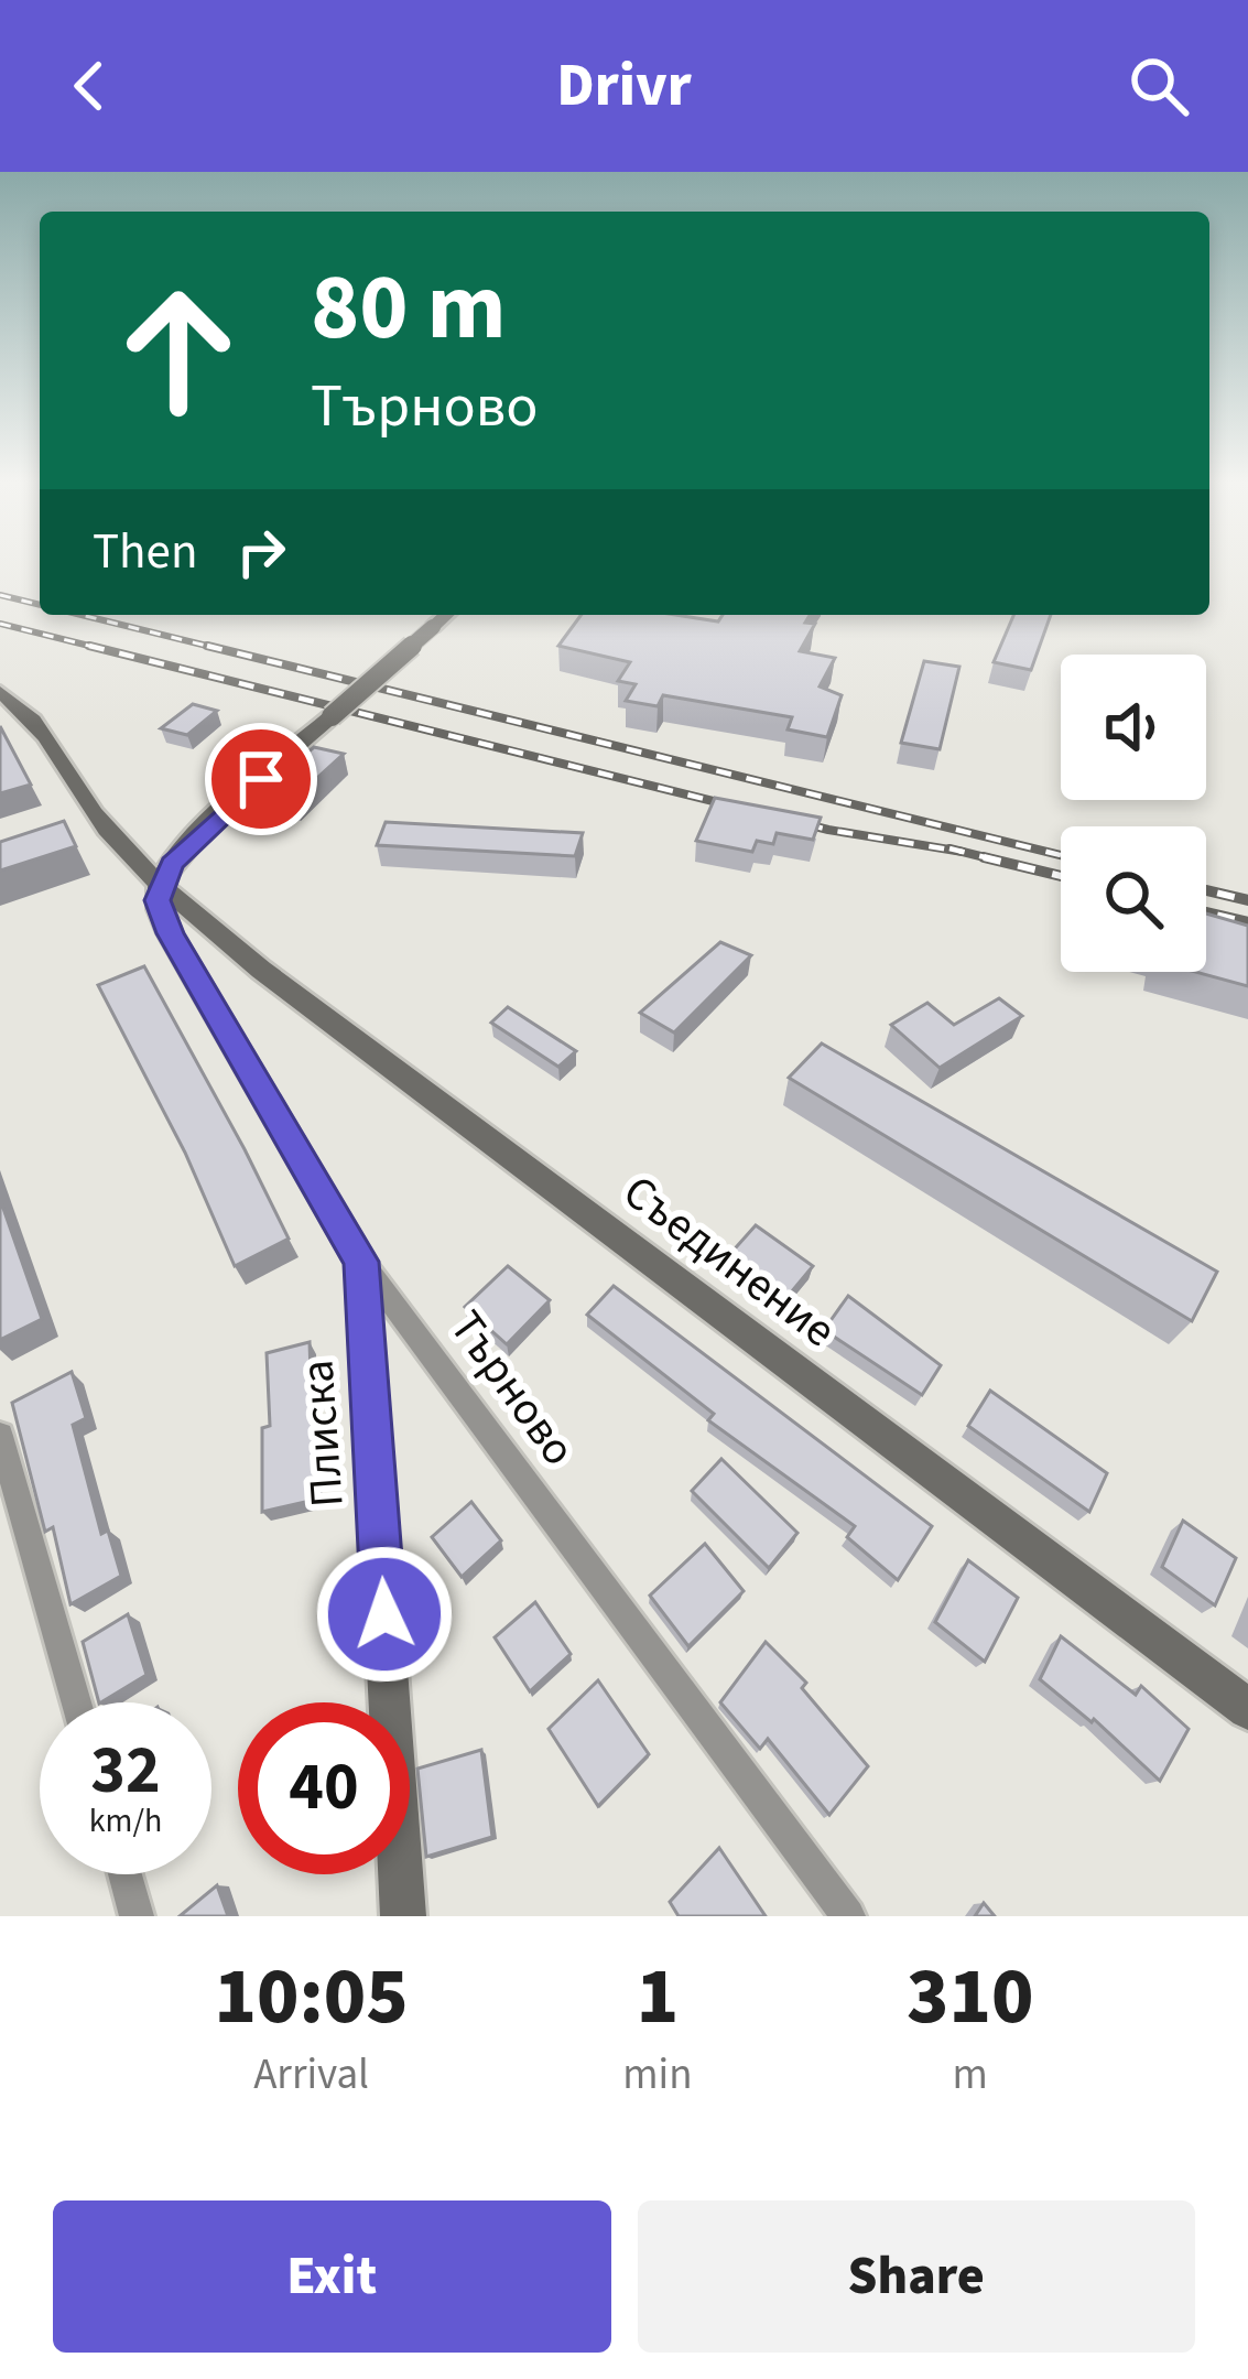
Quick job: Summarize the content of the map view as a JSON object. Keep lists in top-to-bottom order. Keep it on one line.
{"streets":{"street":["Съединение","Търново","Плиска"]},"crossings":[["Съединение","Търново"],["Търново","Плиска"]],"page":{"header":"Drivr","turn":["80 m","Търново"],"then":"Then","speed":"32 km/h","limit":"40","eta":["10:05","Arrival","1","min","310","m"],"buttons":["Exit","Share"]}}
